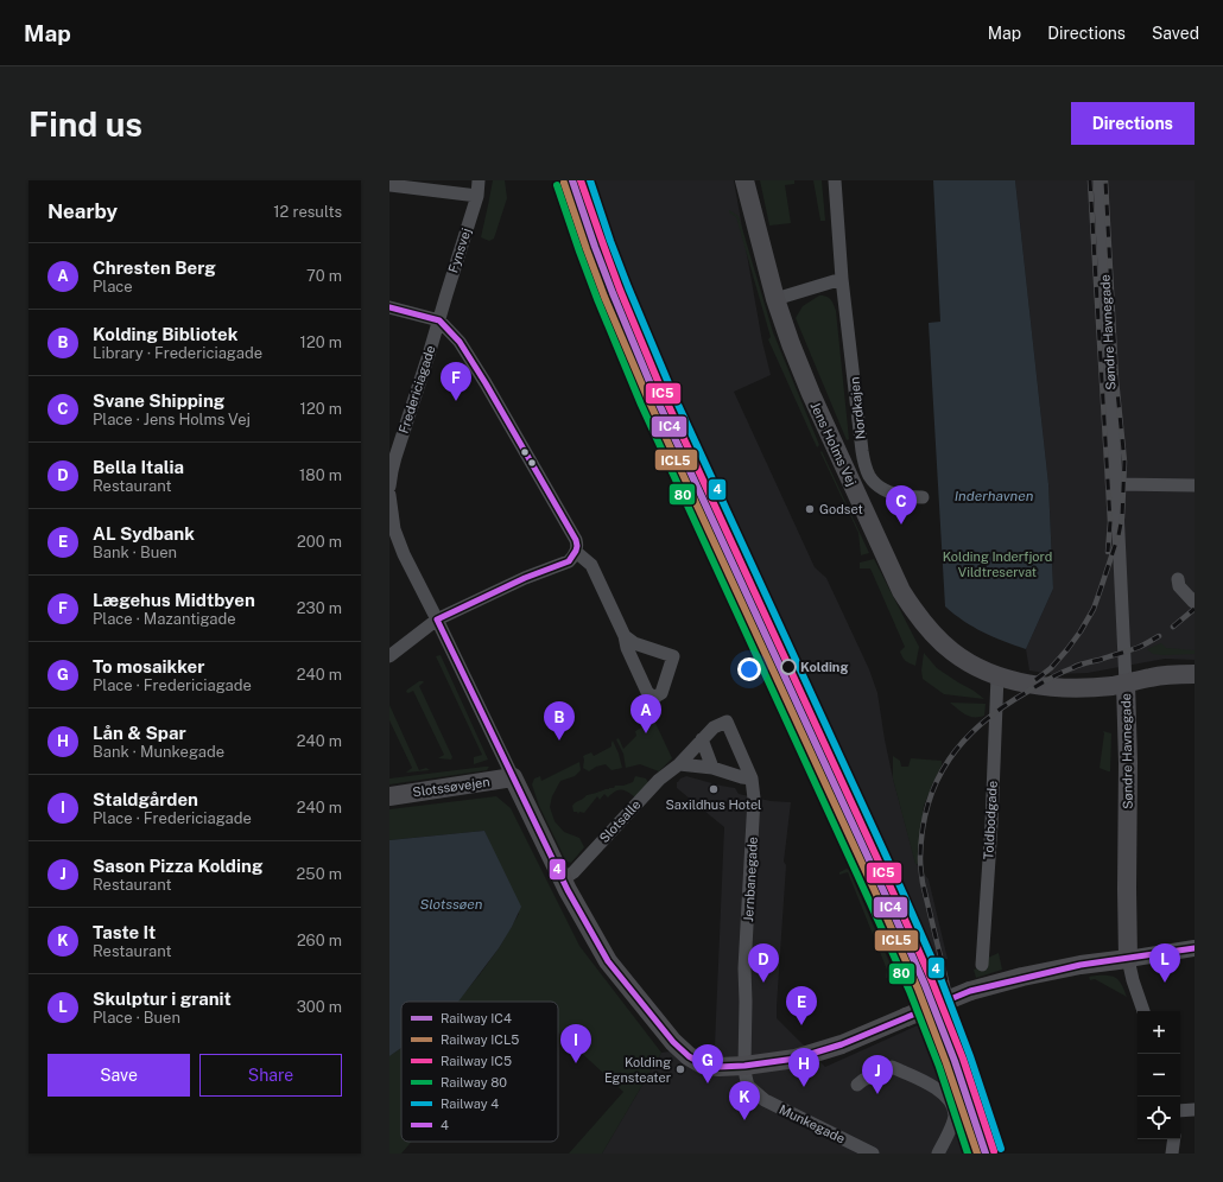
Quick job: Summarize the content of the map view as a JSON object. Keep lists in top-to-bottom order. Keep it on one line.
{"streets":{"main road":["Søndre Havnegade","Jens Holms Vej","Slotssøvejen"],"street":["Fynsvej","Fredericiagade","Nordkajen","Toldbodgade","Slotsalle","Jernbanegade","Munkegade"]},"crossings":[["Fynsvej","Fredericiagade"],["Søndre Havnegade","Jens Holms Vej"],["Jens Holms Vej","Toldbodgade"],["Slotsalle","Jernbanegade"],["Jernbanegade","Munkegade"]],"water":["Inderhavnen","Slotssøen"],"parks":["Kolding Inderfjord Vildtreservat"],"places":["Godset","Kolding","Saxildhus Hotel","Kolding Egnsteater"],"lines":["rail line IC4","rail line IC5","rail line 4","rail line ICL5","rail line 80","transit line 4"],"legend":["Railway IC4","Railway ICL5","Railway IC5","Railway 80","Railway 4","4"],"page":{"header":"Map","nav":["Map","Directions","Saved"],"buttons":["Directions",["Save","Share"]],"title":"Find us","heading":["Nearby","12 results"],"list":[{"mark":"A","name":"Chresten Berg","note":"Place","value":"70 m"},{"mark":"B","name":"Kolding Bibliotek","note":"Library · Fredericiagade","value":"120 m"},{"mark":"C","name":"Svane Shipping","note":"Place · Jens Holms Vej","value":"120 m"},{"mark":"D","name":"Bella Italia","note":"Restaurant","value":"180 m"},{"mark":"E","name":"AL Sydbank","note":"Bank · Buen","value":"200 m"},{"mark":"F","name":"Lægehus Midtbyen","note":"Place · Mazantigade","value":"230 m"},{"mark":"G","name":"To mosaikker","note":"Place · Fredericiagade","value":"240 m"},{"mark":"H","name":"Lån & Spar","note":"Bank · Munkegade","value":"240 m"},{"mark":"I","name":"Staldgården","note":"Place · Fredericiagade","value":"240 m"},{"mark":"J","name":"Sason Pizza Kolding","note":"Restaurant","value":"250 m"},{"mark":"K","name":"Taste It","note":"Restaurant","value":"260 m"},{"mark":"L","name":"Skulptur i granit","note":"Place · Buen","value":"300 m"}],"pins":["F","C","A","B","D","L","E","I","G","H","J","K"],"map_buttons":["+","−"]}}
